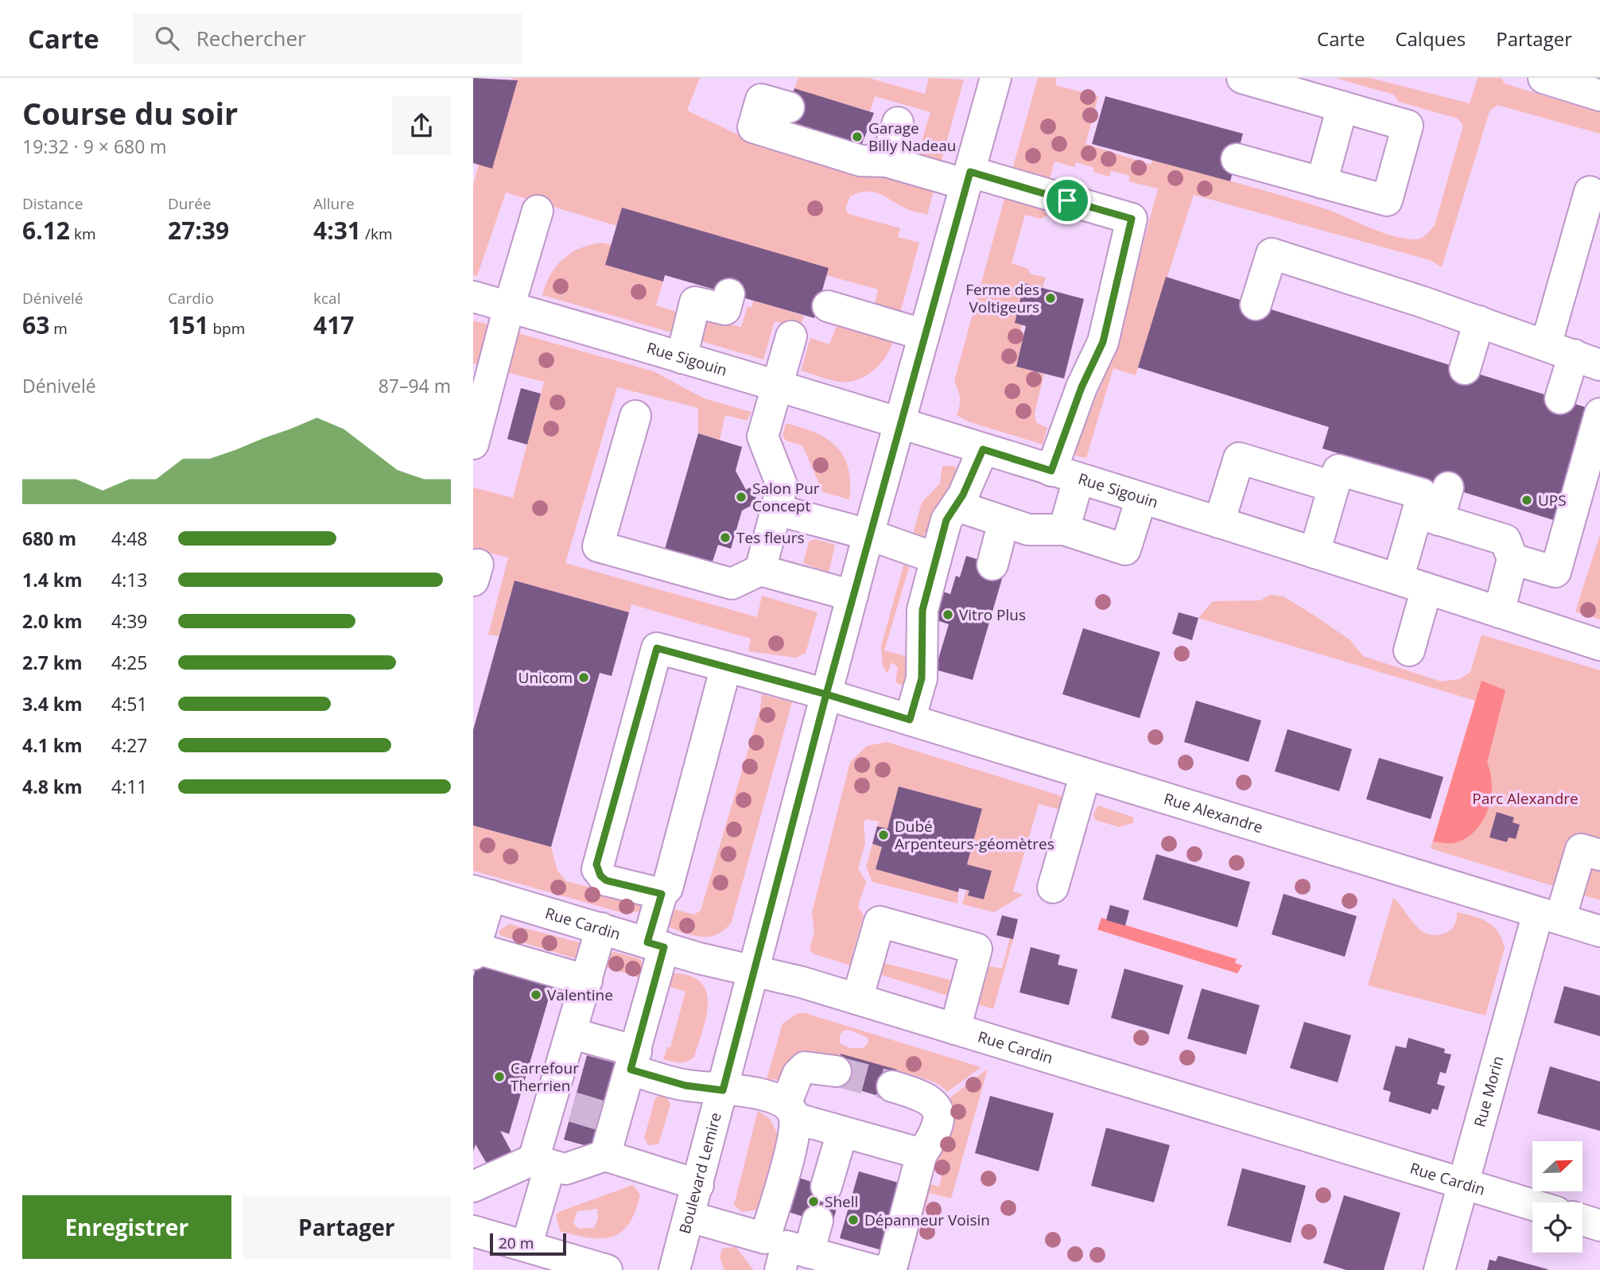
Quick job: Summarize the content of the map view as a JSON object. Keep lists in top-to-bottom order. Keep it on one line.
{"streets":{"street":["Rue Sigouin","Rue Alexandre","Rue Cardin","Rue Morin","Boulevard Lemire"]},"crossings":[["Rue Sigouin","Boulevard Lemire"],["Rue Alexandre","Rue Morin"],["Rue Alexandre","Boulevard Lemire"],["Rue Cardin","Rue Morin"],["Rue Cardin","Boulevard Lemire"]],"parks":["Parc Alexandre"],"places":["Garage Billy Nadeau","Ferme des Voltigeurs","Salon Pur Concept","UPS","Tes fleurs","Vitro Plus","Unicom","Dubé Arpenteurs-géomètres","Valentine","Carrefour Therrien","Shell","Dépanneur Voisin"],"scale_bar":"20 m","north":"top right","page":{"header":"Carte","search":"Rechercher","nav":["Carte","Calques","Partager"],"heading":["Course du soir","19:32 · 9 × 680 m"],"stats":[["Distance","6.12 km"],["Durée","27:39"],["Allure","4:31 /km"],["Dénivelé","63 m"],["Cardio","151 bpm"],["kcal","417"]],"chart":["Dénivelé","87–94 m"],"list":[{"name":"680 m","note":"4:48"},{"name":"1.4 km","note":"4:13"},{"name":"2.0 km","note":"4:39"},{"name":"2.7 km","note":"4:25"},{"name":"3.4 km","note":"4:51"},{"name":"4.1 km","note":"4:27"},{"name":"4.8 km","note":"4:11"}],"buttons":["Enregistrer","Partager"],"scale":"20 m"}}
